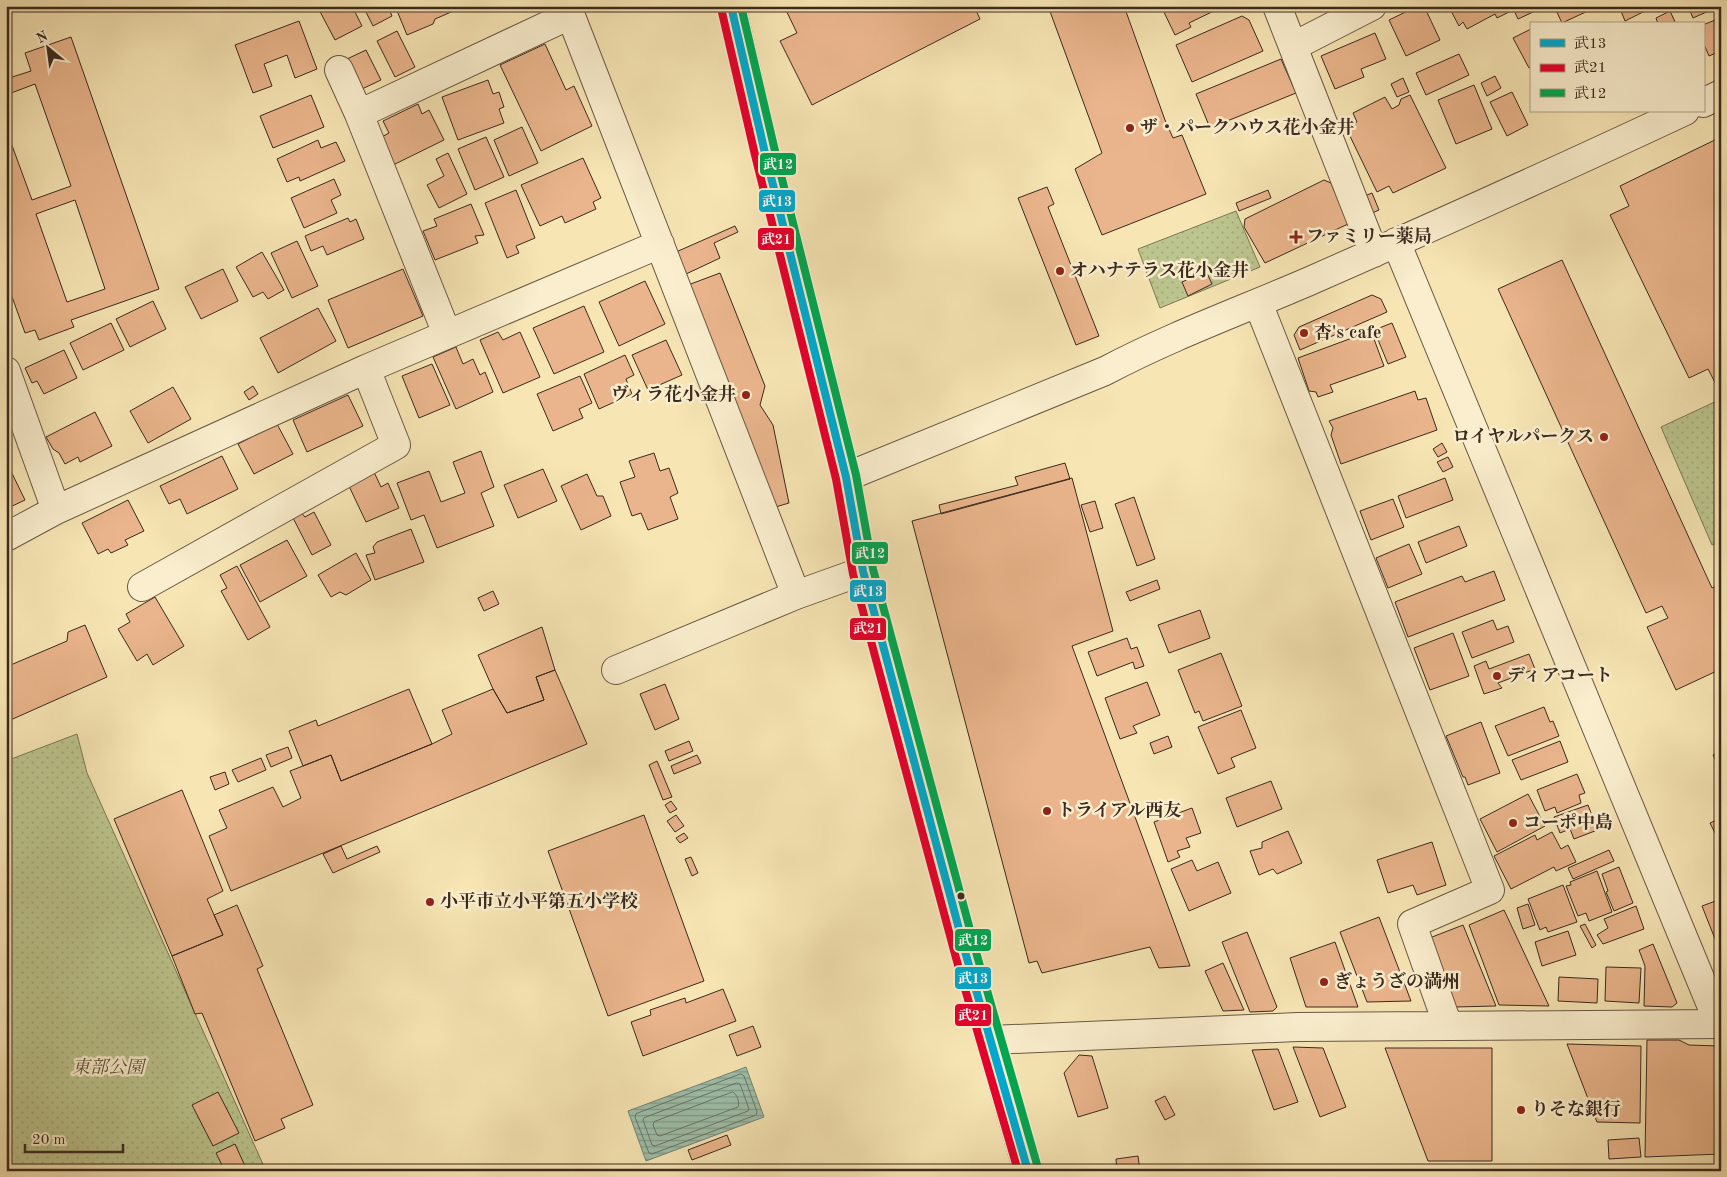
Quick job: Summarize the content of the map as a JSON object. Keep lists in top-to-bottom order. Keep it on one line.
{"parks":["東部公園"],"places":{"other":["ザ・パークハウス花小金井","オハナテラス花小金井","杏's cafe","ヴィラ花小金井","ロイヤルパークス","ディアコート","トライアル西友","コーポ中島","小平市立小平第五小学校","ぎょうざの満州","りそな銀行"],"health":["ファミリー薬局"]},"lines":["transit line 武13","transit line 武12","transit line 武21"],"legend":["武13","武21","武12"],"scale_bar":"20 m","north":"top left"}
